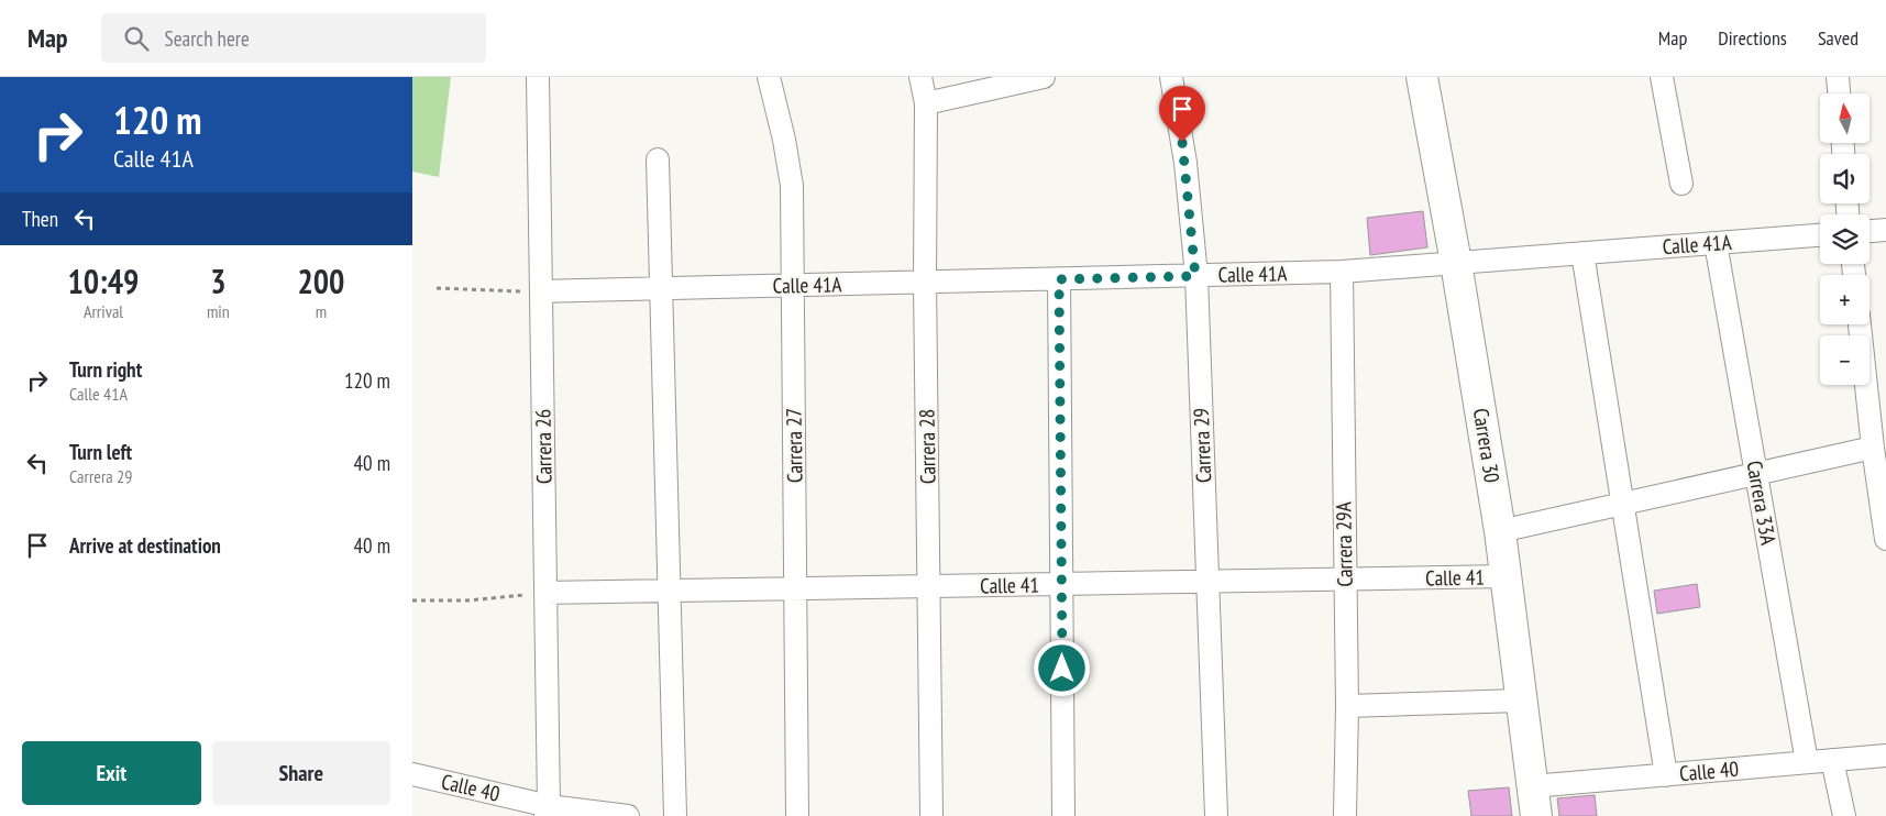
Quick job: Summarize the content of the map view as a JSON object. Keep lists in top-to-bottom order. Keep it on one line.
{"streets":{"main road":["Carrera 30"],"street":["Calle 41A","Carrera 27","Carrera 29","Carrera 26","Carrera 28","Carrera 33A","Carrera 29A","Calle 41","Calle 40"]},"crossings":[["Calle 41A","Carrera 27"],["Calle 41A","Carrera 29"],["Calle 41A","Carrera 30"],["Calle 41A","Carrera 26"],["Calle 41A","Carrera 28"],["Calle 41A","Carrera 33A"],["Calle 41A","Carrera 29A"],["Carrera 27","Calle 41"],["Carrera 29","Calle 41"],["Carrera 30","Calle 41"],["Carrera 30","Calle 40"],["Carrera 26","Calle 41"],["Carrera 26","Calle 40"],["Carrera 28","Calle 41"],["Carrera 33A","Calle 40"],["Carrera 29A","Calle 41"]],"north":"top","page":{"header":"Map","search":"Search here","nav":["Map","Directions","Saved"],"turn":["120 m","Calle 41A"],"map_buttons":["+","−"],"then":"Then","eta":["10:49","Arrival","3","min","200","m"],"list":[{"name":"Turn right","note":"Calle 41A","value":"120 m"},{"name":"Turn left","note":"Carrera 29","value":"40 m"},{"name":"Arrive at destination","value":"40 m"}],"buttons":["Exit","Share"]}}
